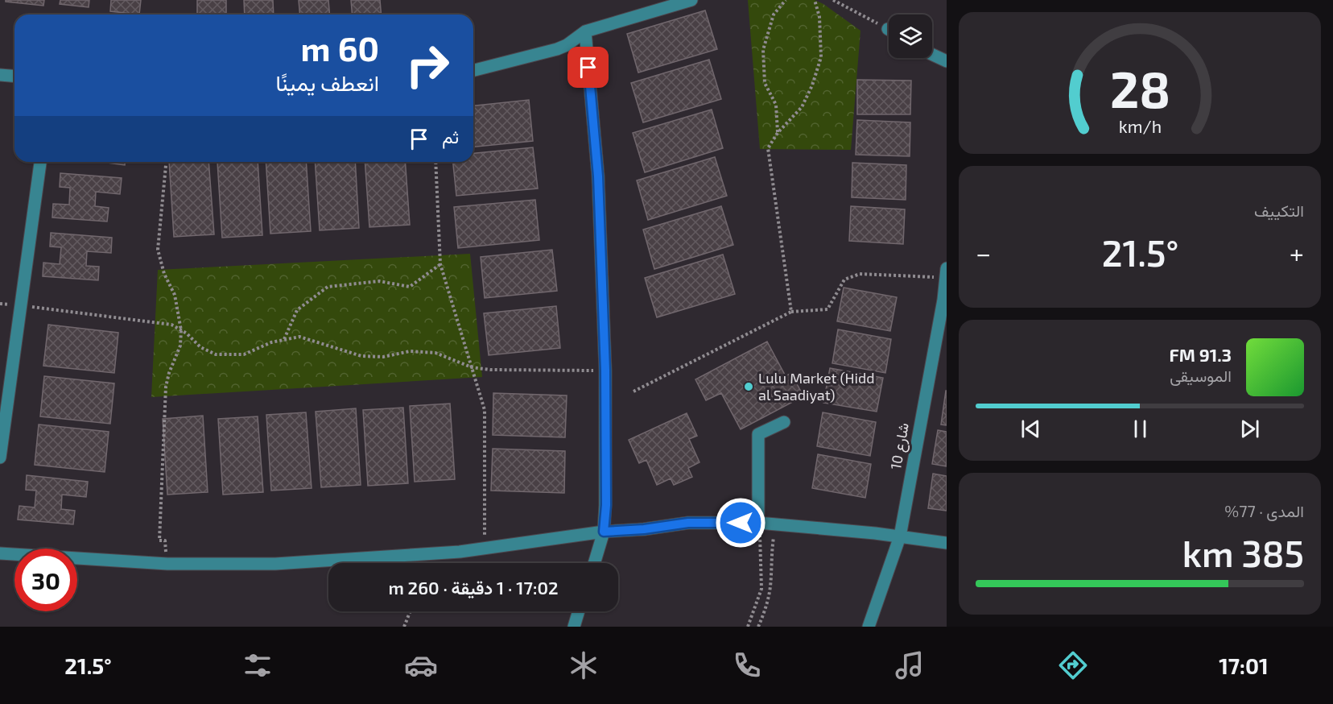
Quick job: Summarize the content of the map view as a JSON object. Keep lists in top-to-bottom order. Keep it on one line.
{"streets":{"street":["شارع 10"]},"places":["Lulu Market (Hidd al Saadiyat)"],"page":{"turn":["60 m","انعطف يمينًا"],"then":"ثم","tile":["التكييف",["المدى · 77%","385 km"]],"heat":["−","21.5°","+"],"song":["91.3 FM","الموسيقى"],"limit":"30","trip":"17:02 · 1 دقيقة · 260 m","tabs":["17:01","21.5°"],"gauge":["28","km/h"]}}
